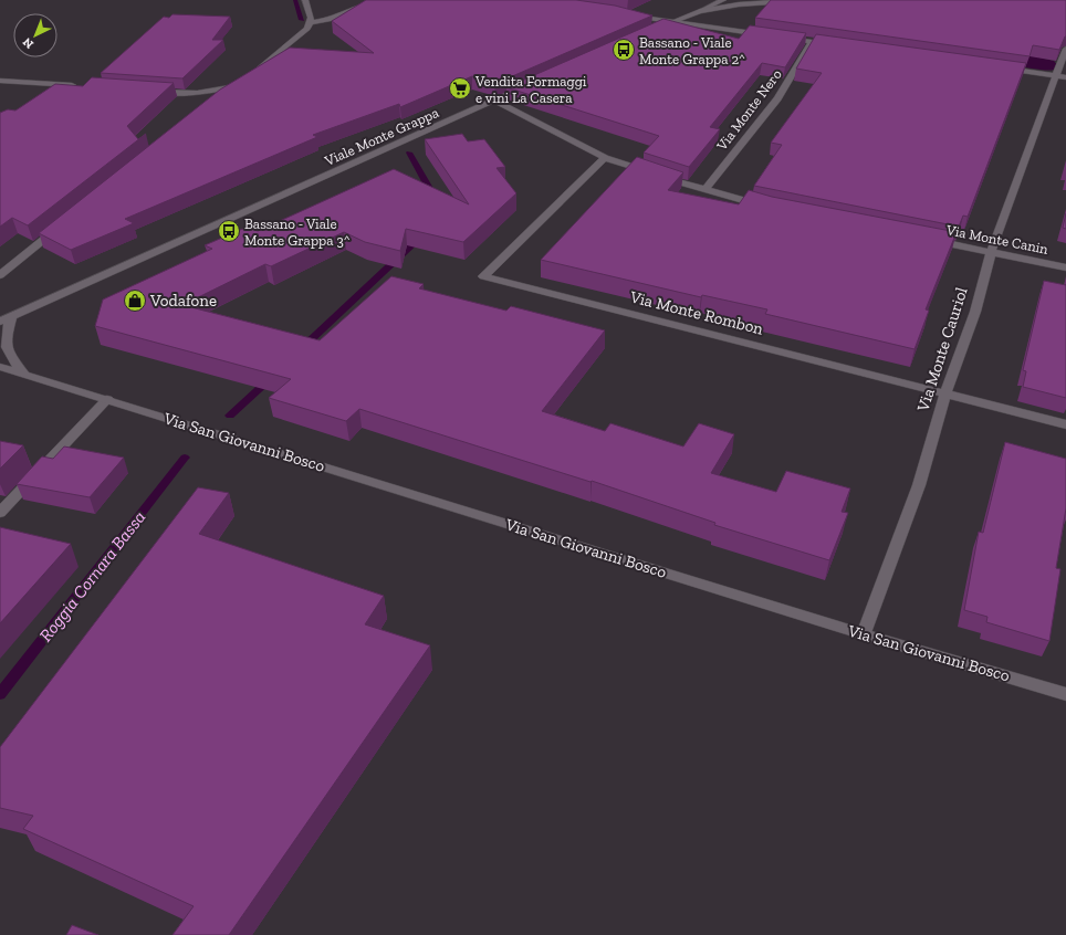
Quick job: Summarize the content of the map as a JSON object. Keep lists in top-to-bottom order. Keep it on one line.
{"streets":{"street":["Via Monte Nero","Viale Monte Grappa","Via Monte Canin","Via Monte Rombon","Via Monte Cauriol","Via San Giovanni Bosco"]},"crossings":[["Via Monte Canin","Via Monte Cauriol"],["Via Monte Rombon","Via Monte Cauriol"],["Via Monte Cauriol","Via San Giovanni Bosco"]],"water":["Roggia Cornara Bassa"],"places":{"bus stop":["Bassano - Viale Monte Grappa 2^","Bassano - Viale Monte Grappa 3^"],"supermarket":["Vendita Formaggi e vini La Casera"],"shop":["Vodafone"]},"north":"bottom left"}
